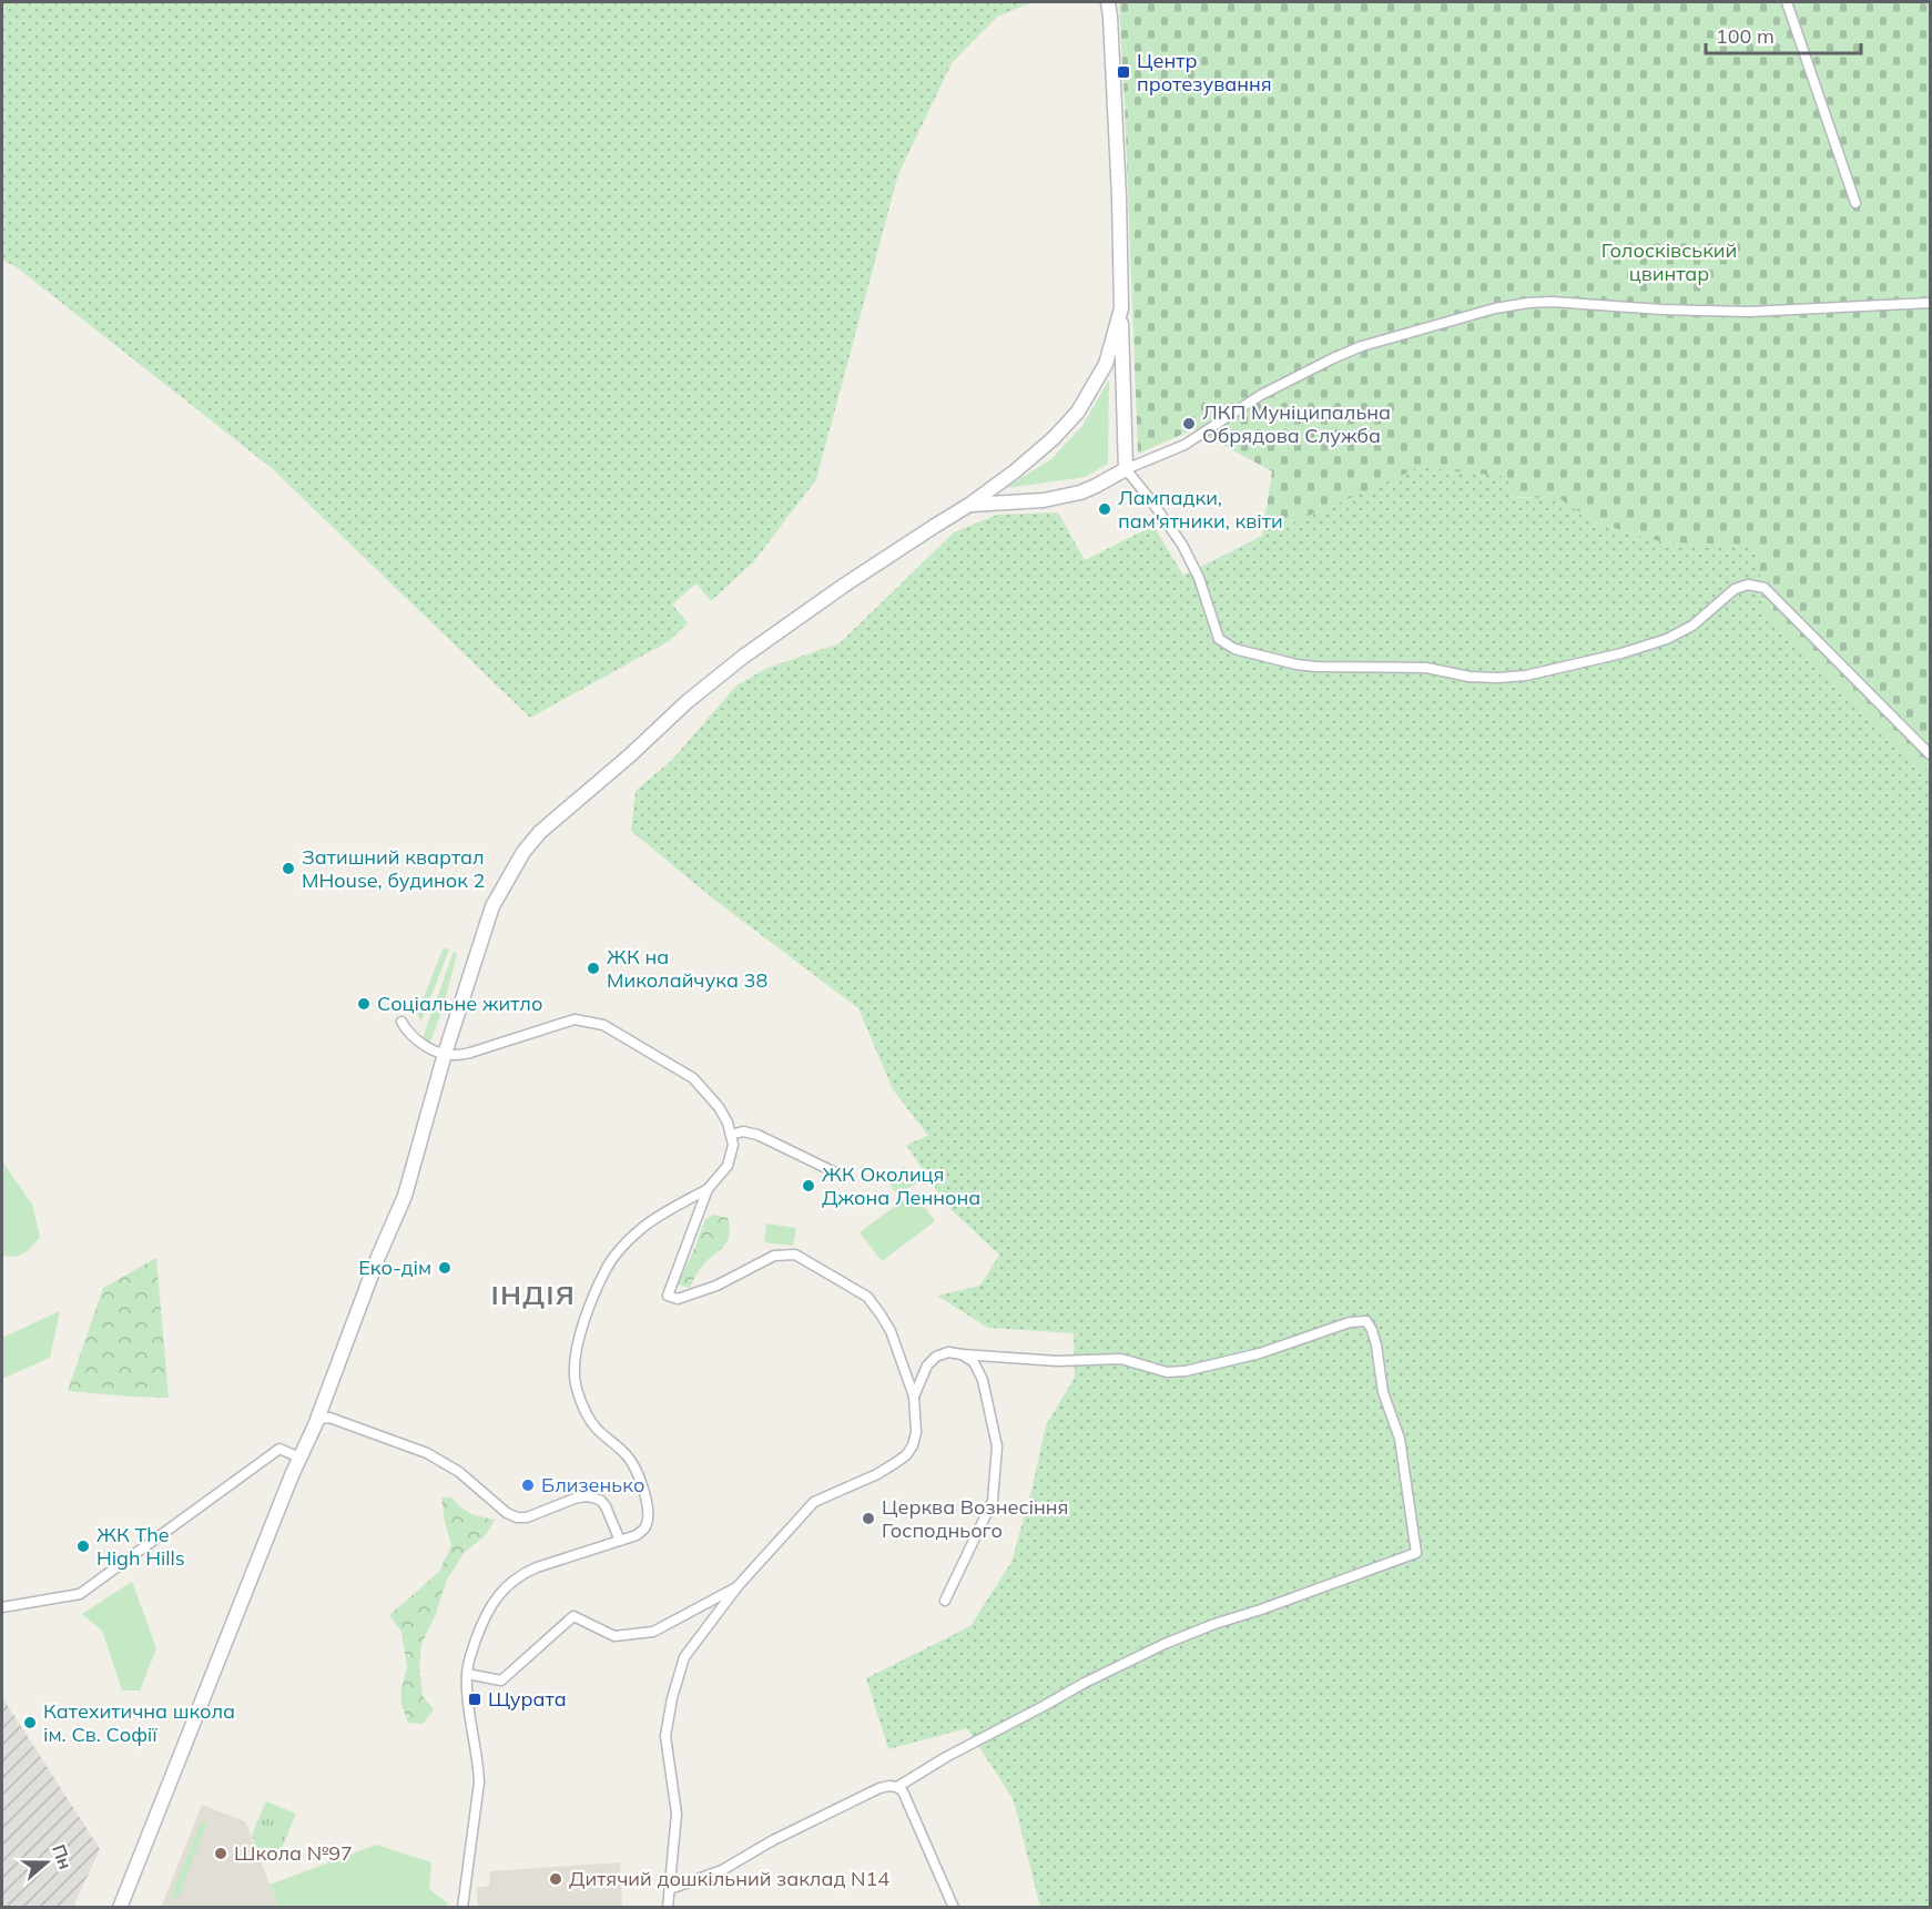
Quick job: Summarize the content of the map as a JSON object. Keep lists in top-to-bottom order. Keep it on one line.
{"districts":["ІНДІЯ"],"parks":["Голосківський цвинтар"],"places":{"transit":["Центр протезування","Щурата"],"other":["ЛКП Муніципальна Обрядова Служба","Лампадки, пам'ятники, квіти","Затишний квартал MHouse, будинок 2","ЖК на Миколайчука 38","Соціальне житло","ЖК Околиця Джона Леннона","Еко-дім","Близенько","Церква Вознесіння Господнього","ЖК The High Hills","Катехитична школа ім. Св. Софії","Школа №97","Дитячий дошкільний заклад N14"]},"scale_bar":"100 m","north":"right"}
